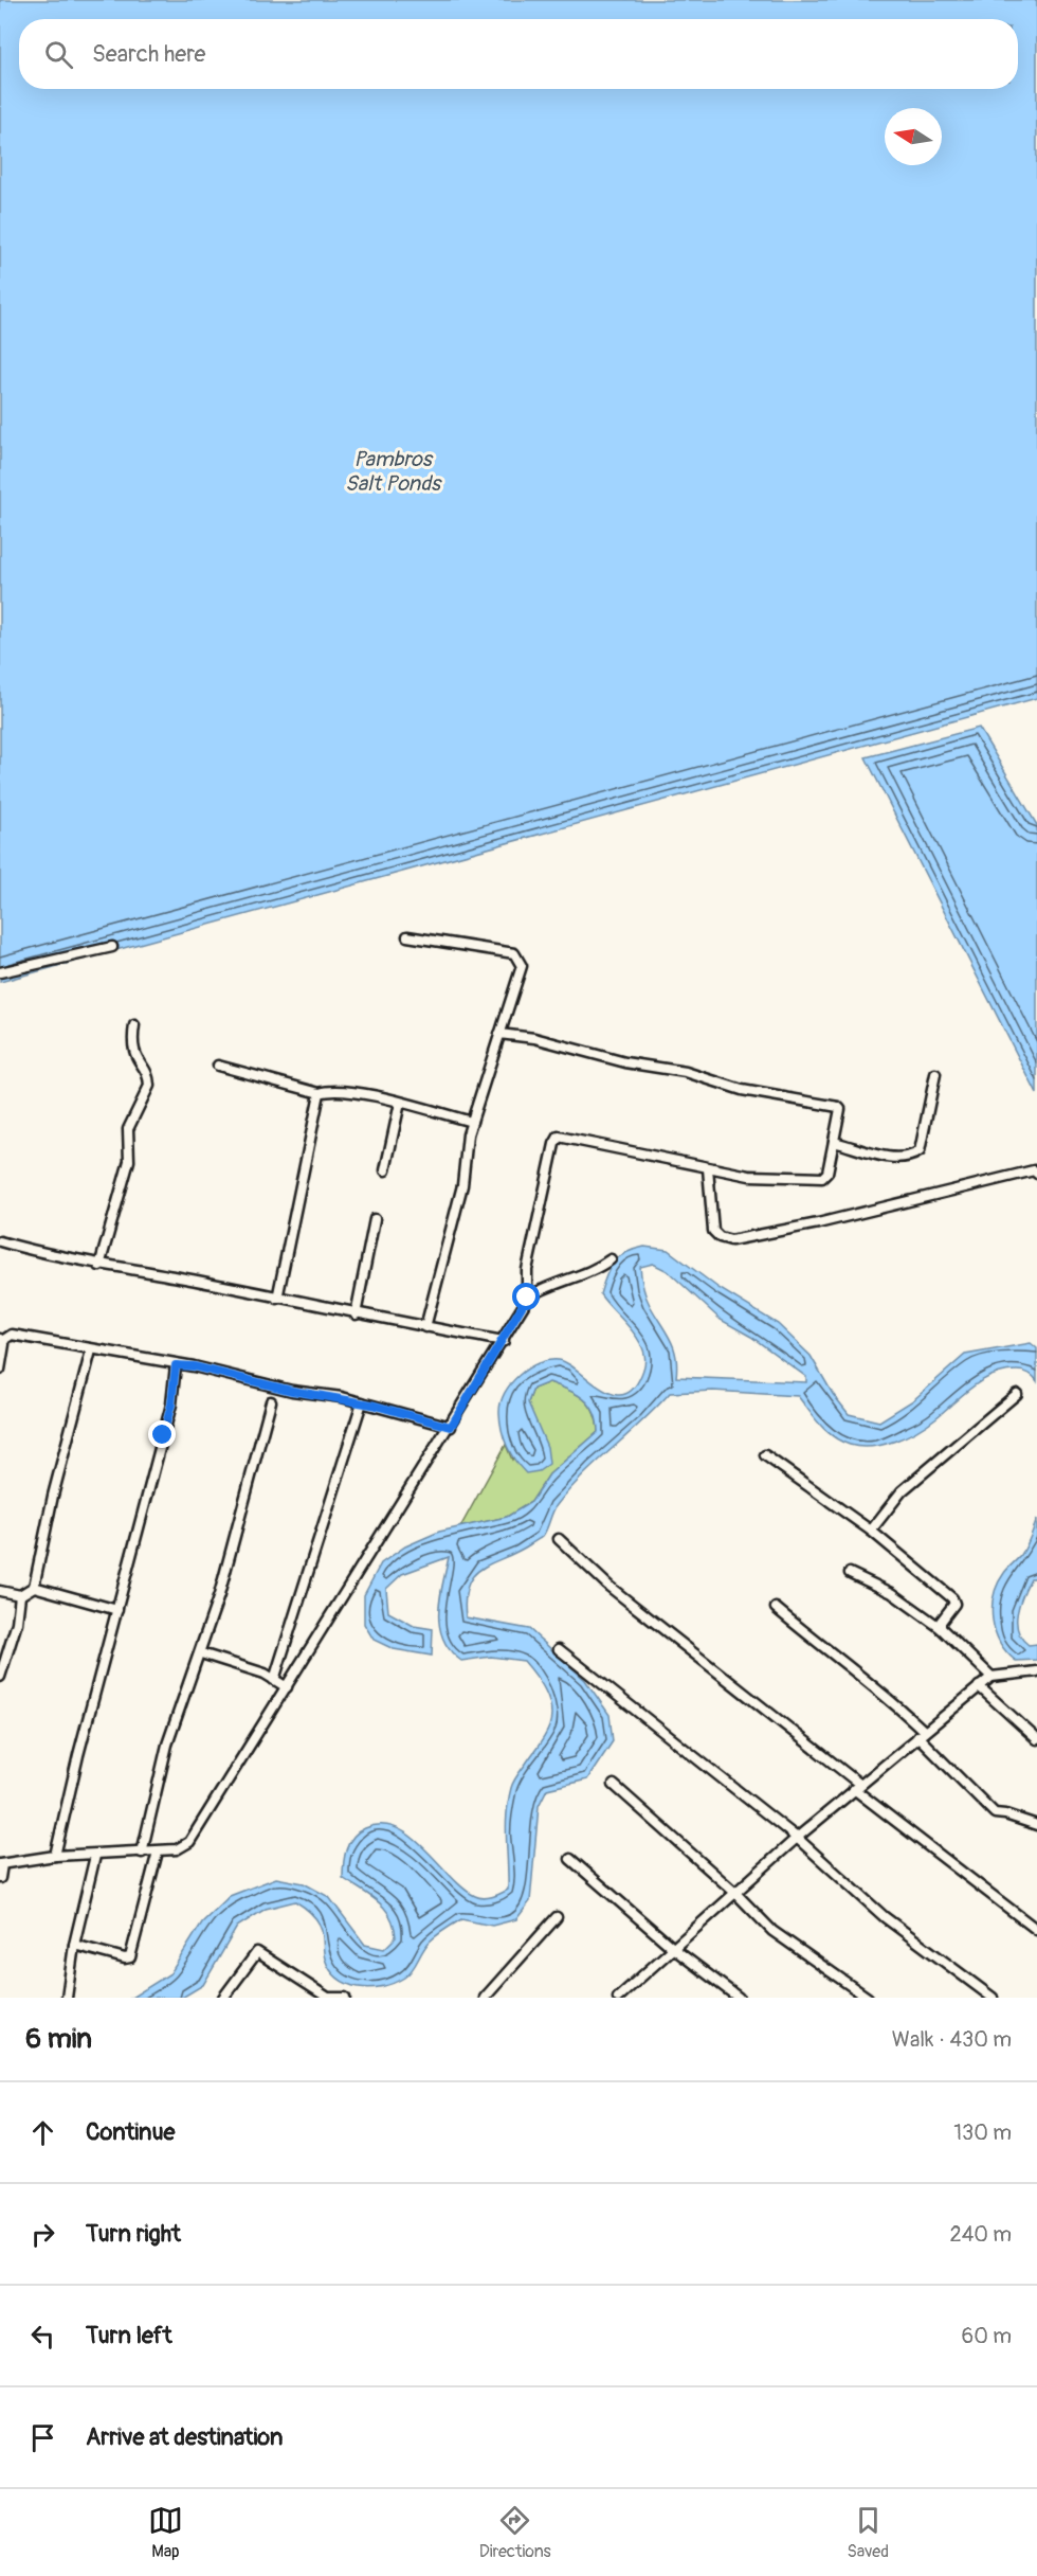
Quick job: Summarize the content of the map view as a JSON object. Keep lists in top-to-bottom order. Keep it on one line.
{"water":["Pambros Salt Ponds"],"north":"left","page":{"search":"Search here","heading":["6 min","Walk · 430 m"],"list":[["Continue","130 m"],["Turn right","240 m"],["Turn left","60 m"],"Arrive at destination"],"nav":["Map","Directions","Saved"]}}
